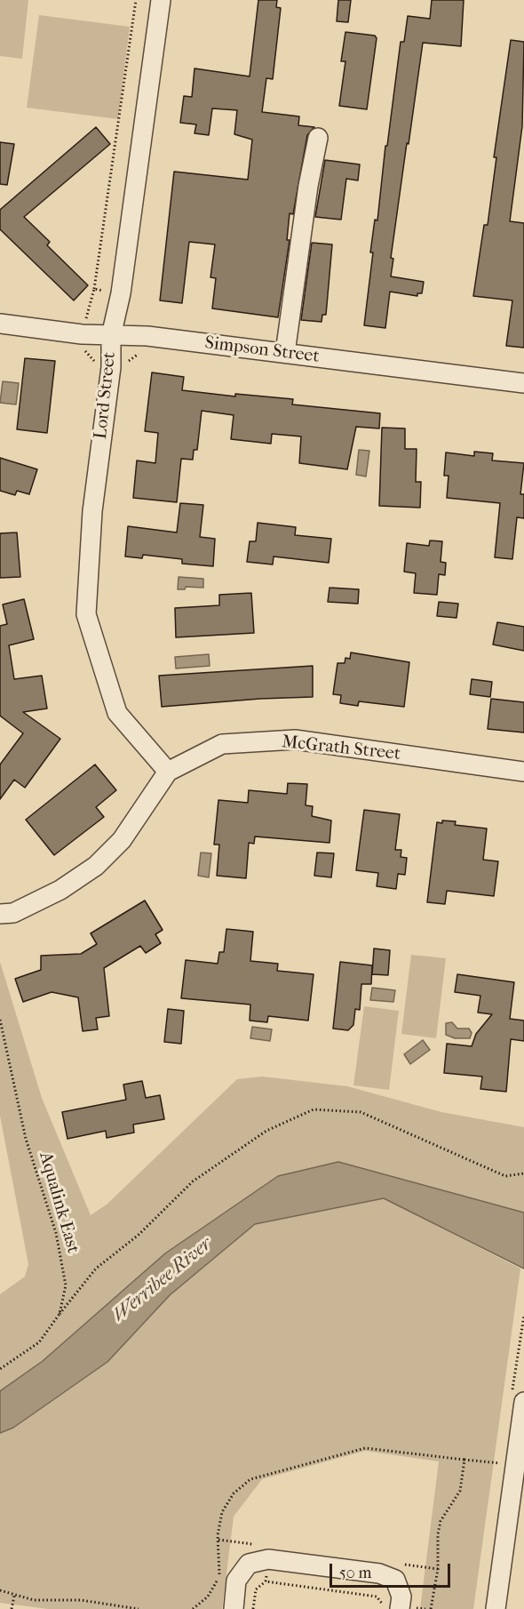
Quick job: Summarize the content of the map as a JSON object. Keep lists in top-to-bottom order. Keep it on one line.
{"streets":{"street":["Simpson Street","Lord Street","McGrath Street"],"path":["Aqualink East"]},"crossings":[["Simpson Street","Lord Street"],["Lord Street","McGrath Street"]],"water":["Werribee River"],"scale_bar":"50 m"}
